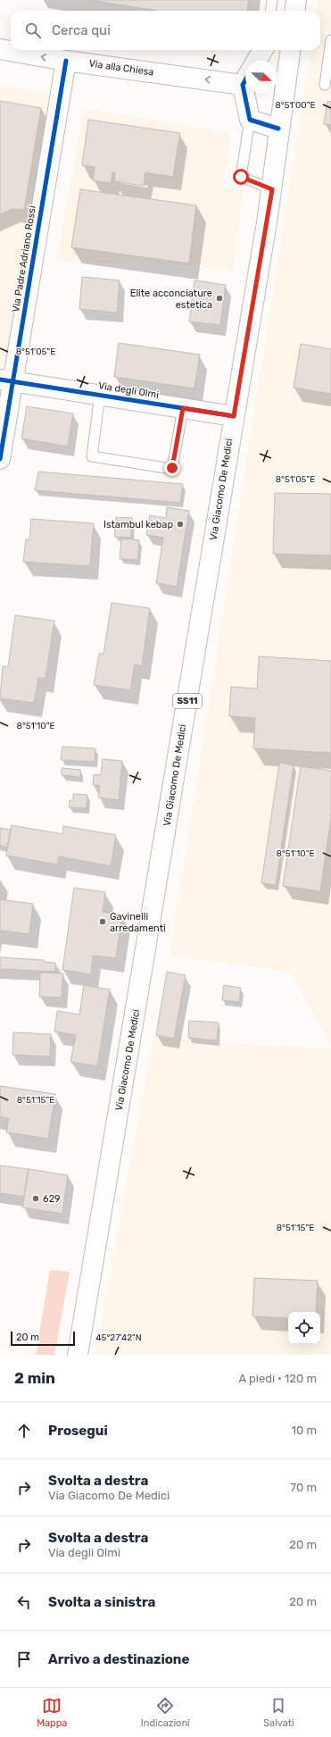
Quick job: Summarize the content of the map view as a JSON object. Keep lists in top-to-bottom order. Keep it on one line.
{"streets":{"main road":["Via alla Chiesa","Via Padre Adriano Rossi","Via degli Olmi","Via Giacomo De Medici","SS11"]},"crossings":[["Via alla Chiesa","Via Padre Adriano Rossi"],["Via Padre Adriano Rossi","Via degli Olmi"],["Via degli Olmi","Via Giacomo De Medici"]],"one_way":["Via alla Chiesa"],"places":["Elite acconciature estetica","Istambul kebap","Gavinelli arredamenti","629"],"scale_bar":"20 m","north":"right","page":{"search":"Cerca qui","scale":"20 m","heading":["2 min","A piedi · 120 m"],"list":[["Prosegui","10 m"],["Svolta a destra","Via Giacomo De Medici","70 m"],["Svolta a destra","Via degli Olmi","20 m"],["Svolta a sinistra","20 m"],"Arrivo a destinazione"],"nav":["Mappa","Indicazioni","Salvati"]},"coordinates":["8°51'00\"E","8°51'05\"E","8°51'10\"E","8°51'15\"E","45°27'42\"N"]}
